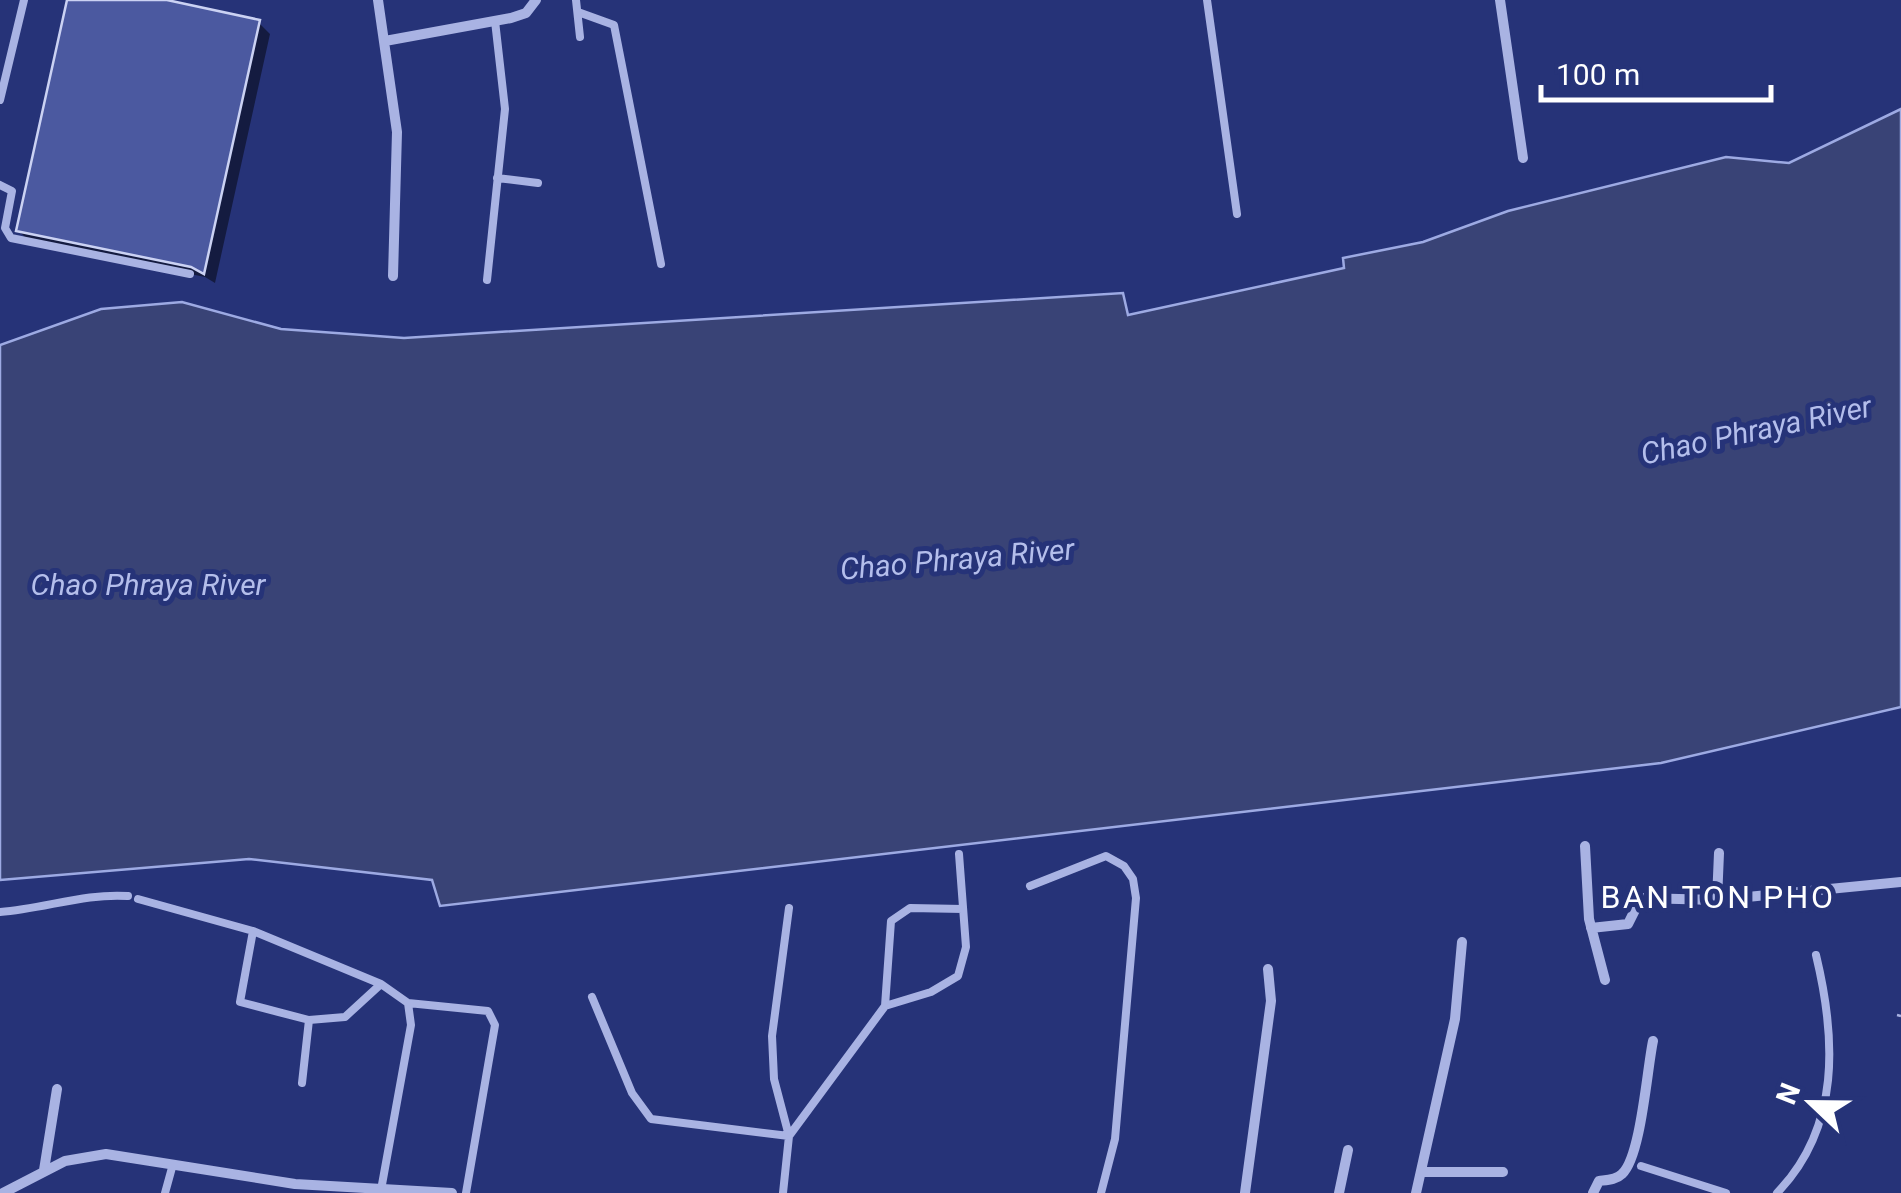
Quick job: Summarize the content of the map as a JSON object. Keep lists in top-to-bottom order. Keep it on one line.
{"districts":["BAN TON PHO"],"water":["Chao Phraya River"],"scale_bar":"100 m","north":"left"}
